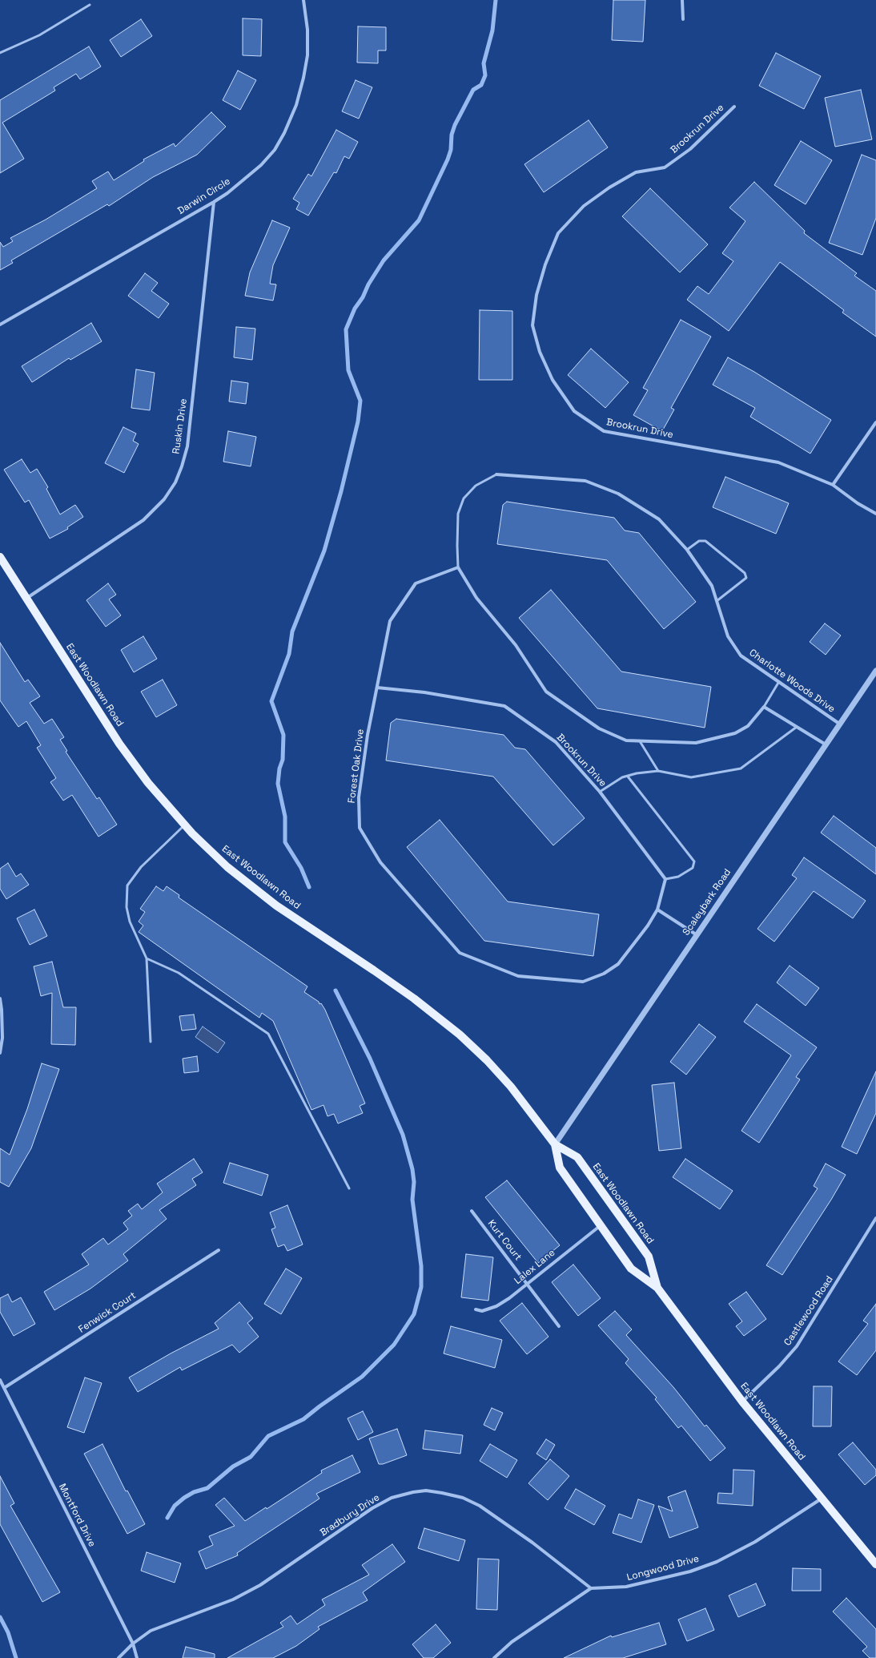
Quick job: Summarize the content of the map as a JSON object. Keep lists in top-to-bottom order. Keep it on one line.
{"streets":{"main road":["East Woodlawn Road"],"street":["Brookrun Drive","Darwin Circle","Ruskin Drive","Charlotte Woods Drive","Forest Oak Drive","Scaleybark Road","Kurt Court","Lalex Lane","Castlewood Road","Fenwick Court","Montford Drive","Bradbury Drive","Longwood Drive"]},"crossings":[["Brookrun Drive","Forest Oak Drive"],["Darwin Circle","Ruskin Drive"],["Ruskin Drive","East Woodlawn Road"],["Charlotte Woods Drive","Scaleybark Road"],["East Woodlawn Road","Scaleybark Road"],["East Woodlawn Road","Lalex Lane"],["East Woodlawn Road","Castlewood Road"],["East Woodlawn Road","Longwood Drive"],["Kurt Court","Lalex Lane"],["Fenwick Court","Montford Drive"],["Montford Drive","Bradbury Drive"],["Bradbury Drive","Longwood Drive"]]}
